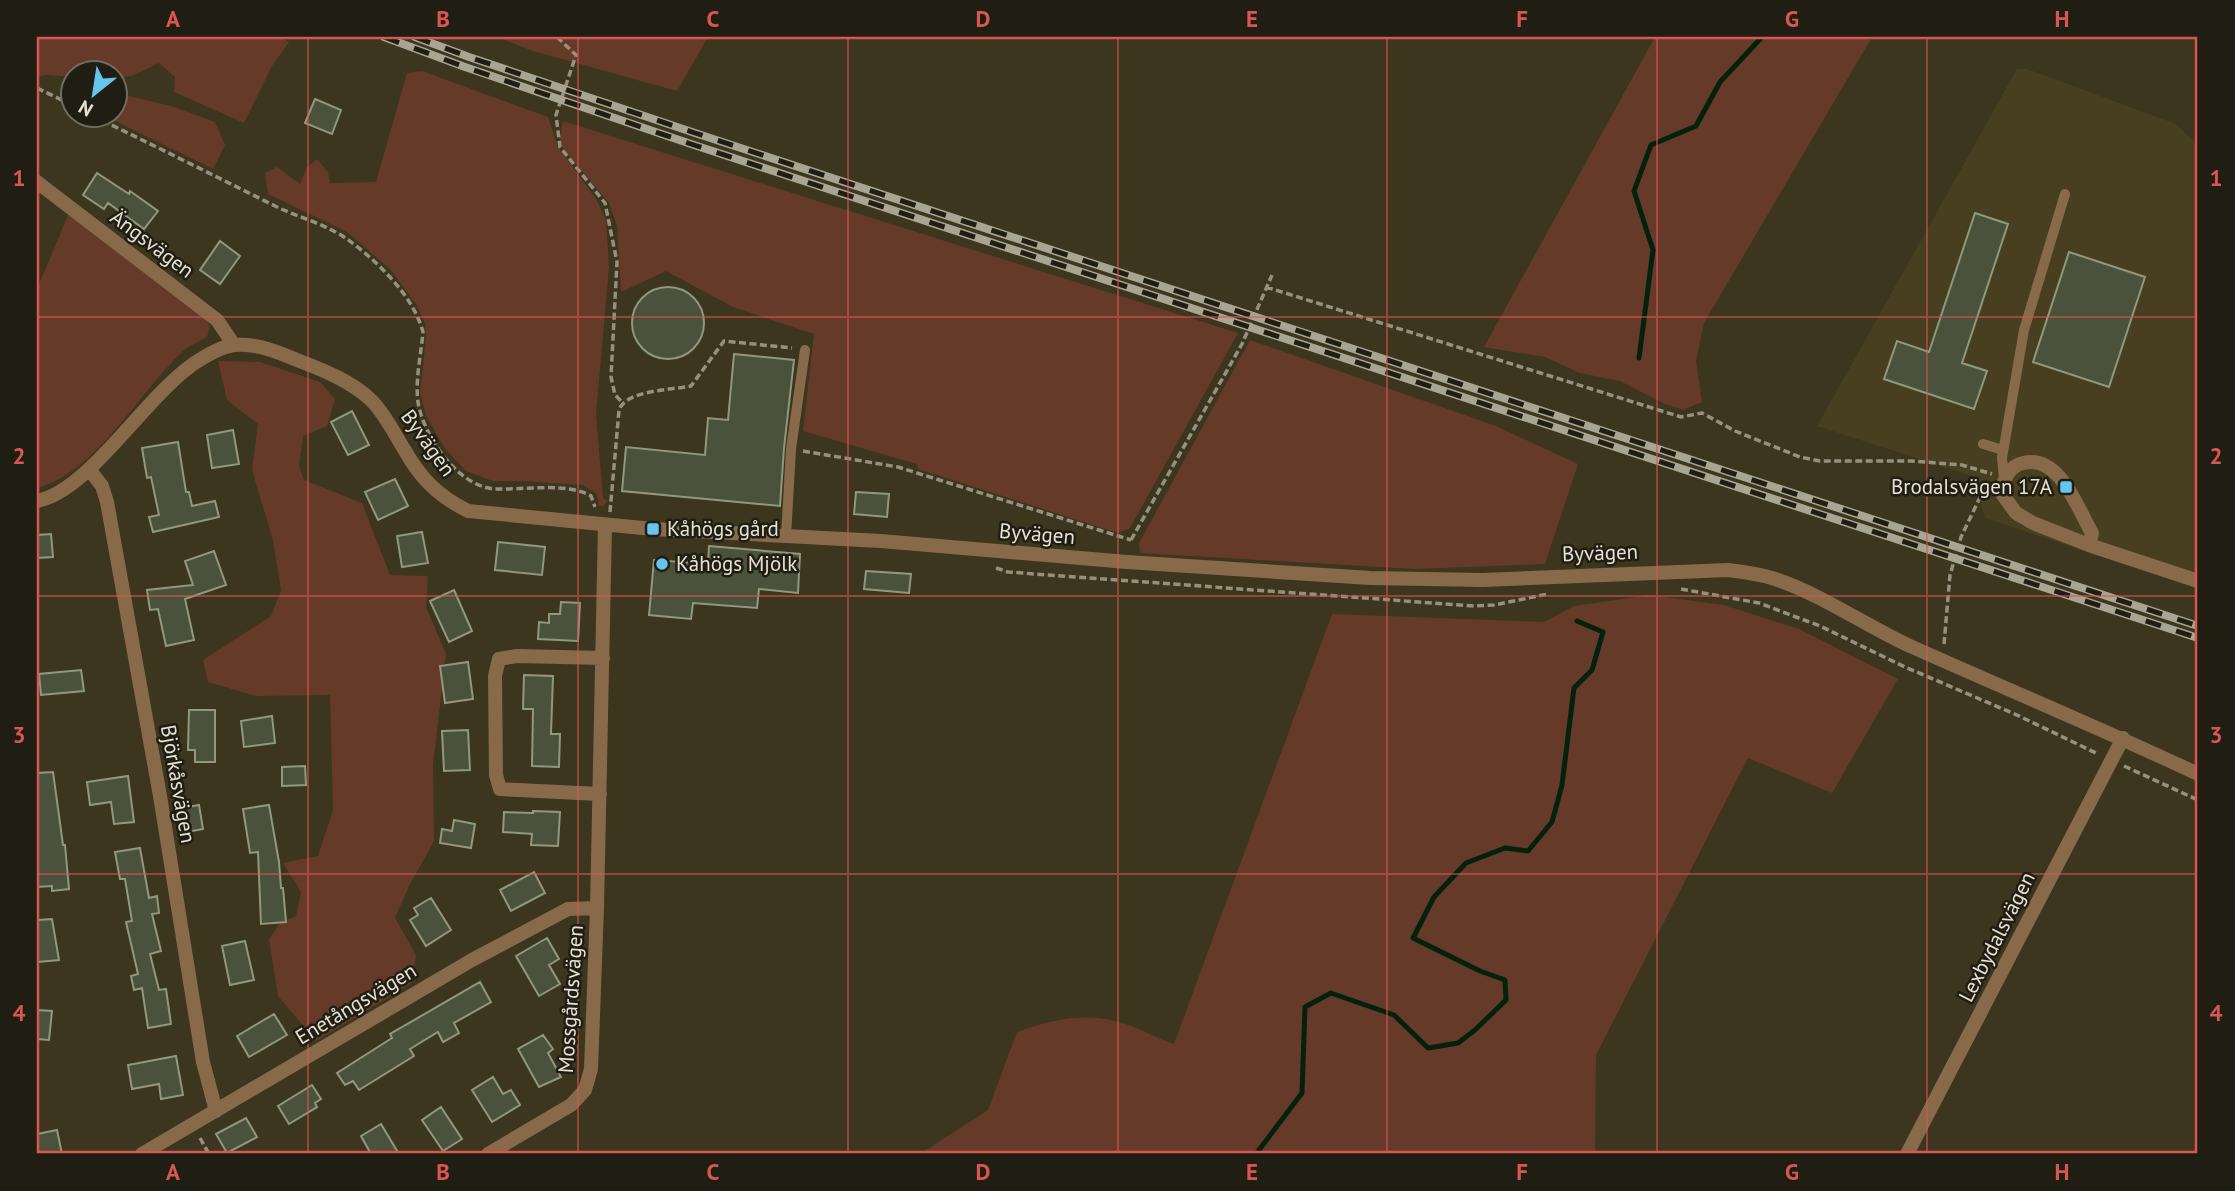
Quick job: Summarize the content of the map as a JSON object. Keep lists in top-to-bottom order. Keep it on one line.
{"streets":{"street":["Ängsvägen","Byvägen","Björkåsvägen","Lexbydalsvägen","Mossgårdsvägen","Enetångsvägen"]},"crossings":[["Ängsvägen","Byvägen"],["Byvägen","Björkåsvägen"],["Byvägen","Lexbydalsvägen"],["Byvägen","Mossgårdsvägen"],["Björkåsvägen","Enetångsvägen"],["Mossgårdsvägen","Enetångsvägen"]],"places":{"transit":["Brodalsvägen 17A","Kåhögs gård"],"other":["Kåhögs Mjölk"]},"north":"bottom left","grid":{"columns":["A","B","C","D","E","F","G","H"],"rows":["1","2","3","4"]}}
